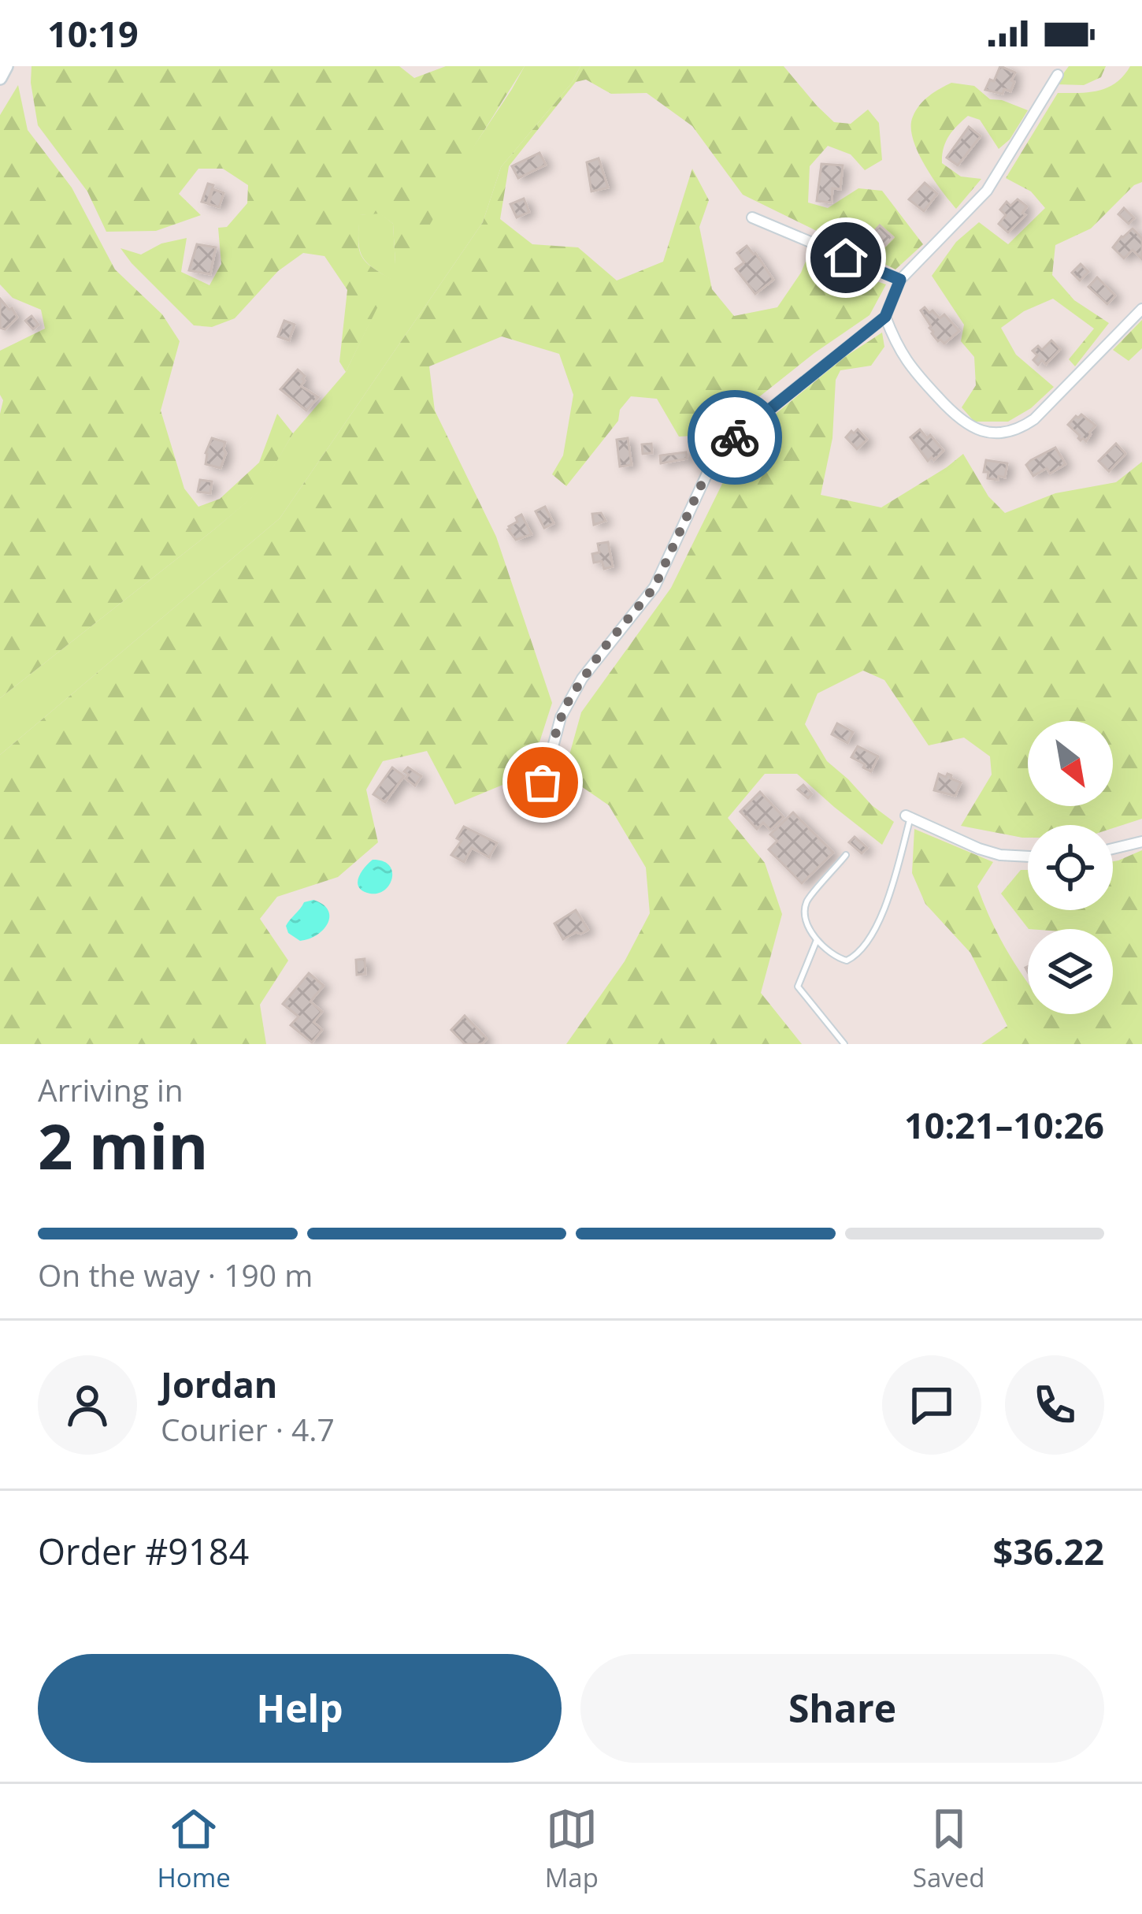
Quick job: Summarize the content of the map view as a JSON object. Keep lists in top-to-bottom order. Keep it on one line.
{"north":"bottom right","page":{"status":"10:19","heading":["2 min","Arriving in","10:21–10:26"],"panel":["Jordan","Courier · 4.7","Order #9184","$36.22"],"bar":"On the way · 190 m","buttons":["Help","Share"],"tabs":["Home","Map","Saved"]}}
